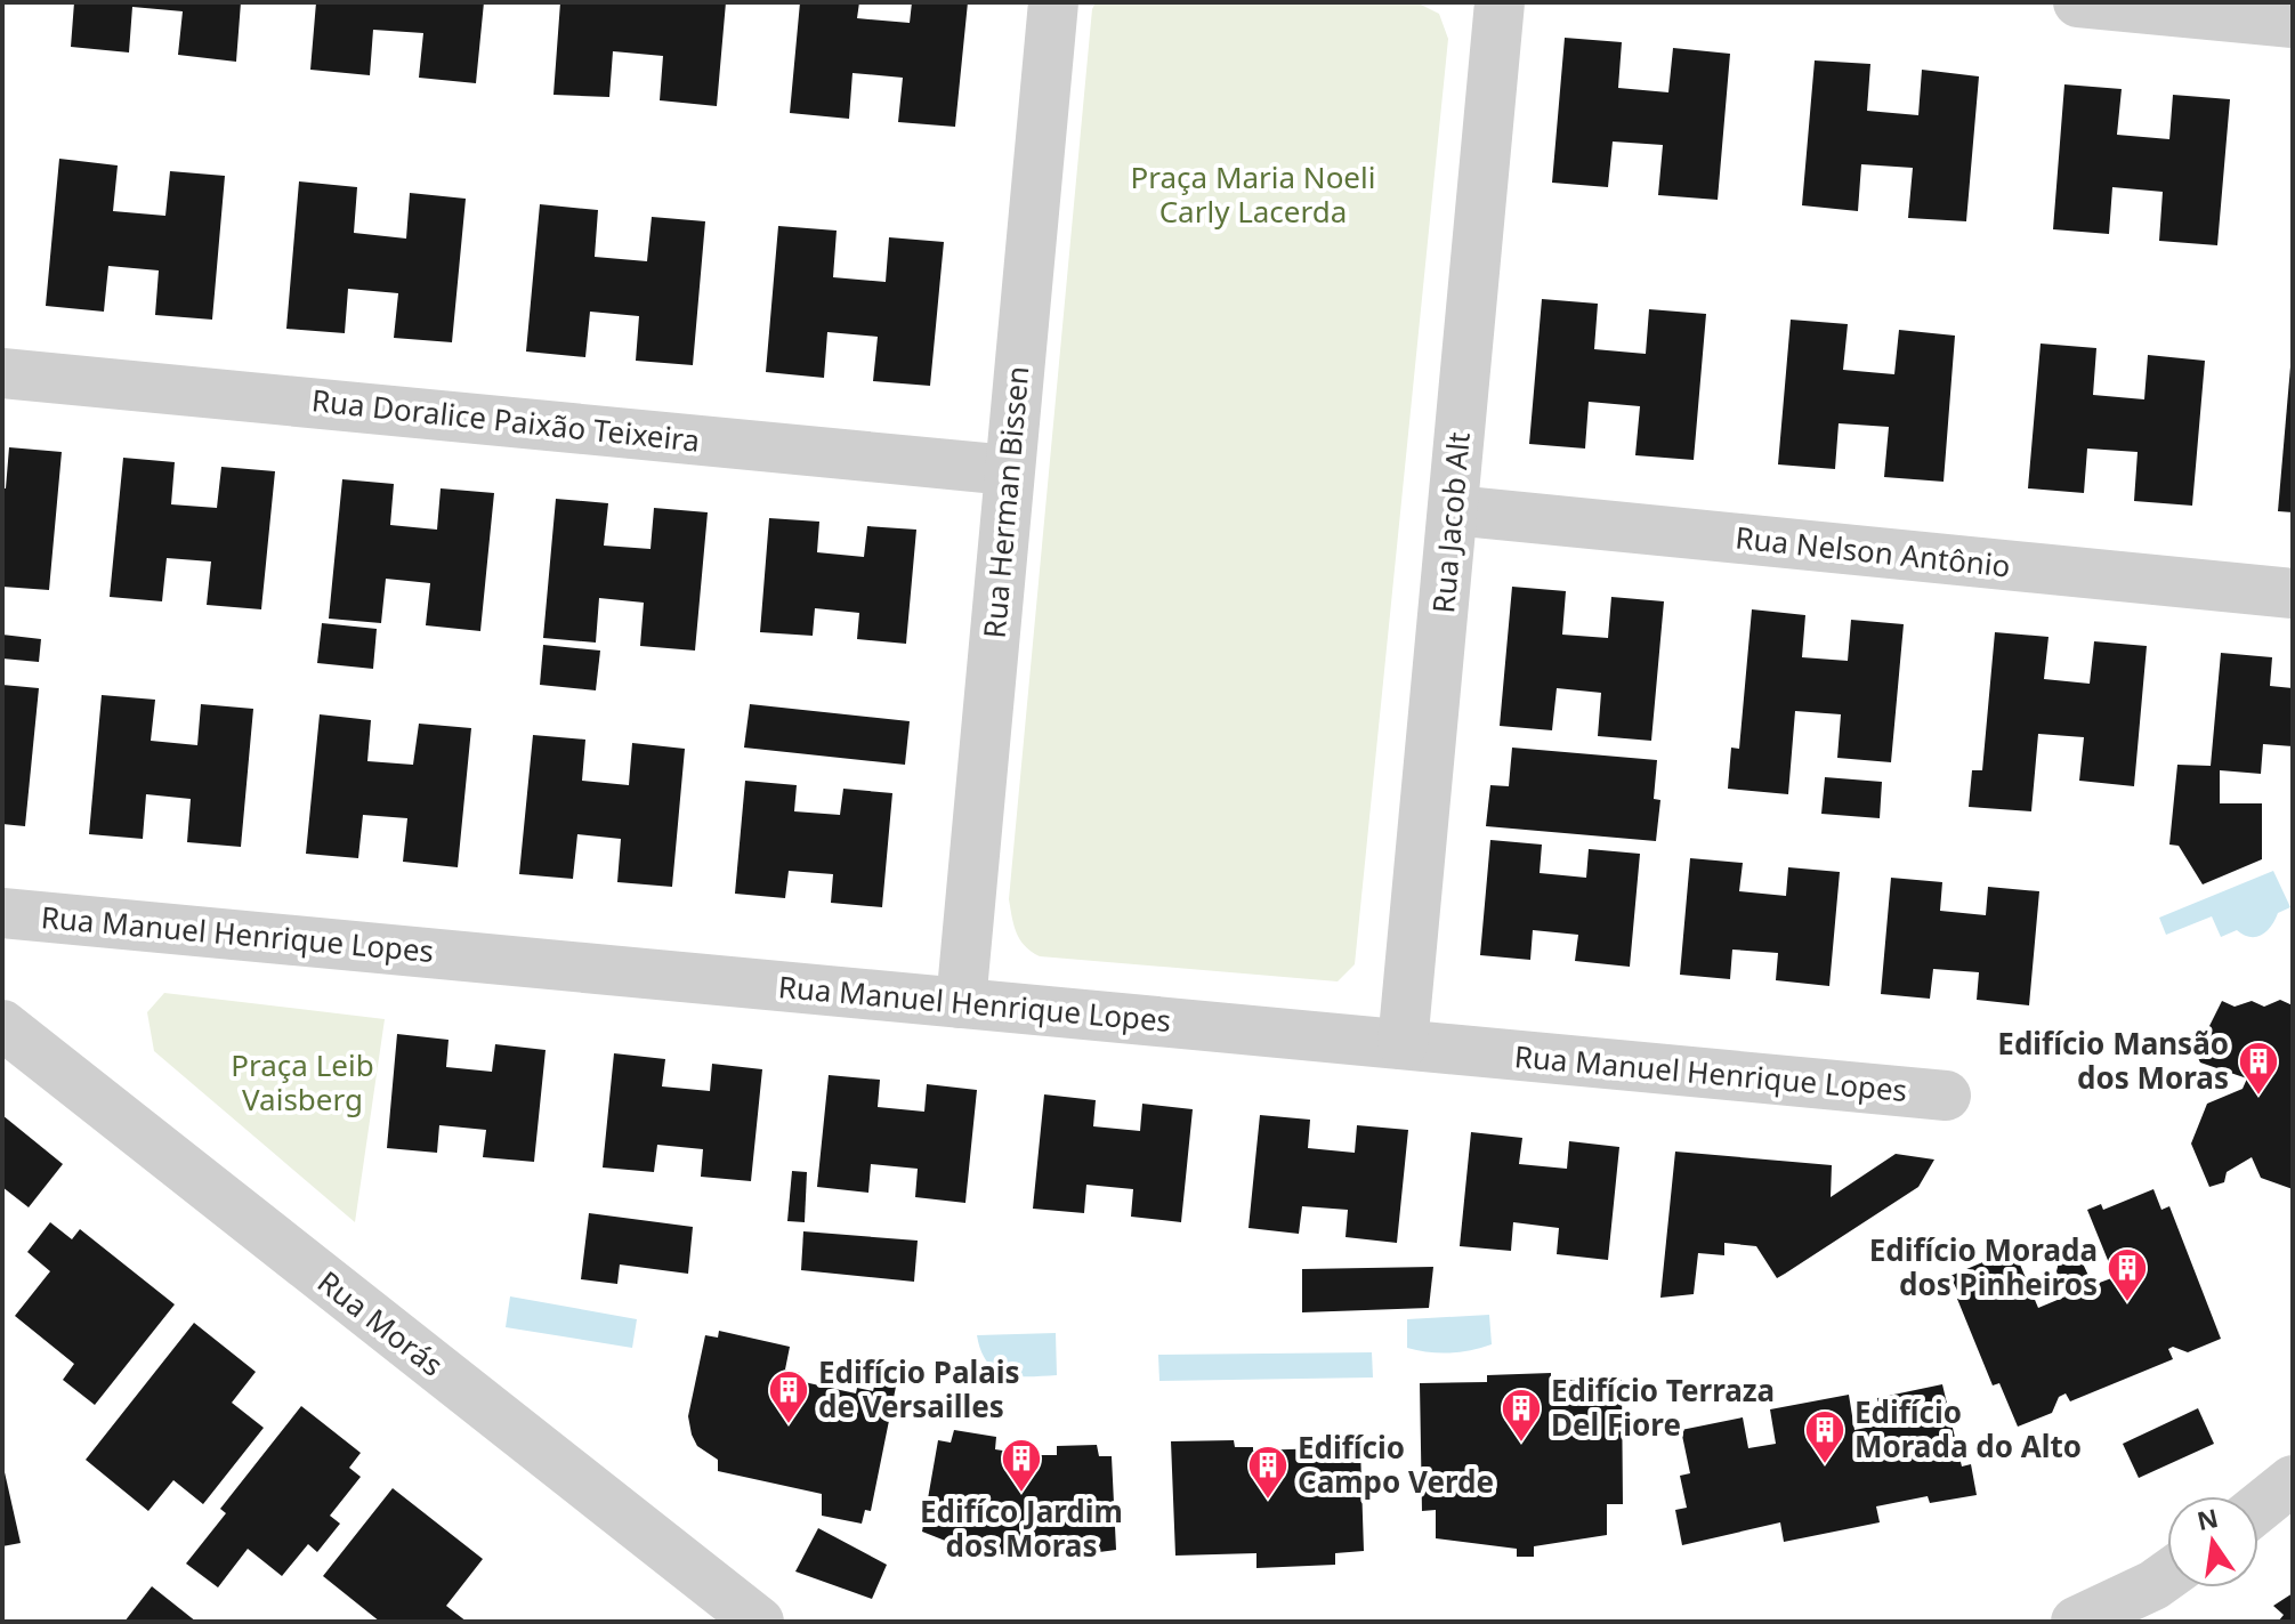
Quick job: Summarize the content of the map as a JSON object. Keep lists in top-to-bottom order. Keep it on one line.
{"streets":{"street":["Rua Doralice Paixão Teixeira","Rua Herman Bissen","Rua Jacob Alt","Rua Nelson Antônio","Rua Manuel Henrique Lopes","Rua Morás"]},"crossings":[["Rua Doralice Paixão Teixeira","Rua Herman Bissen"],["Rua Herman Bissen","Rua Manuel Henrique Lopes"],["Rua Jacob Alt","Rua Nelson Antônio"],["Rua Jacob Alt","Rua Manuel Henrique Lopes"]],"parks":["Praça Maria Noeli Carly Lacerda","Praça Leib Vaisberg"],"places":{"building":["Edifício Mansão dos Moras","Edifício Morada dos Pinheiros","Edifício Palais de Versailles","Edifício Terraza Del Fiore","Edifício Morada do Alto","Edifíco Jardim dos Moras","Edifício Campo Verde"]},"north":"top"}
